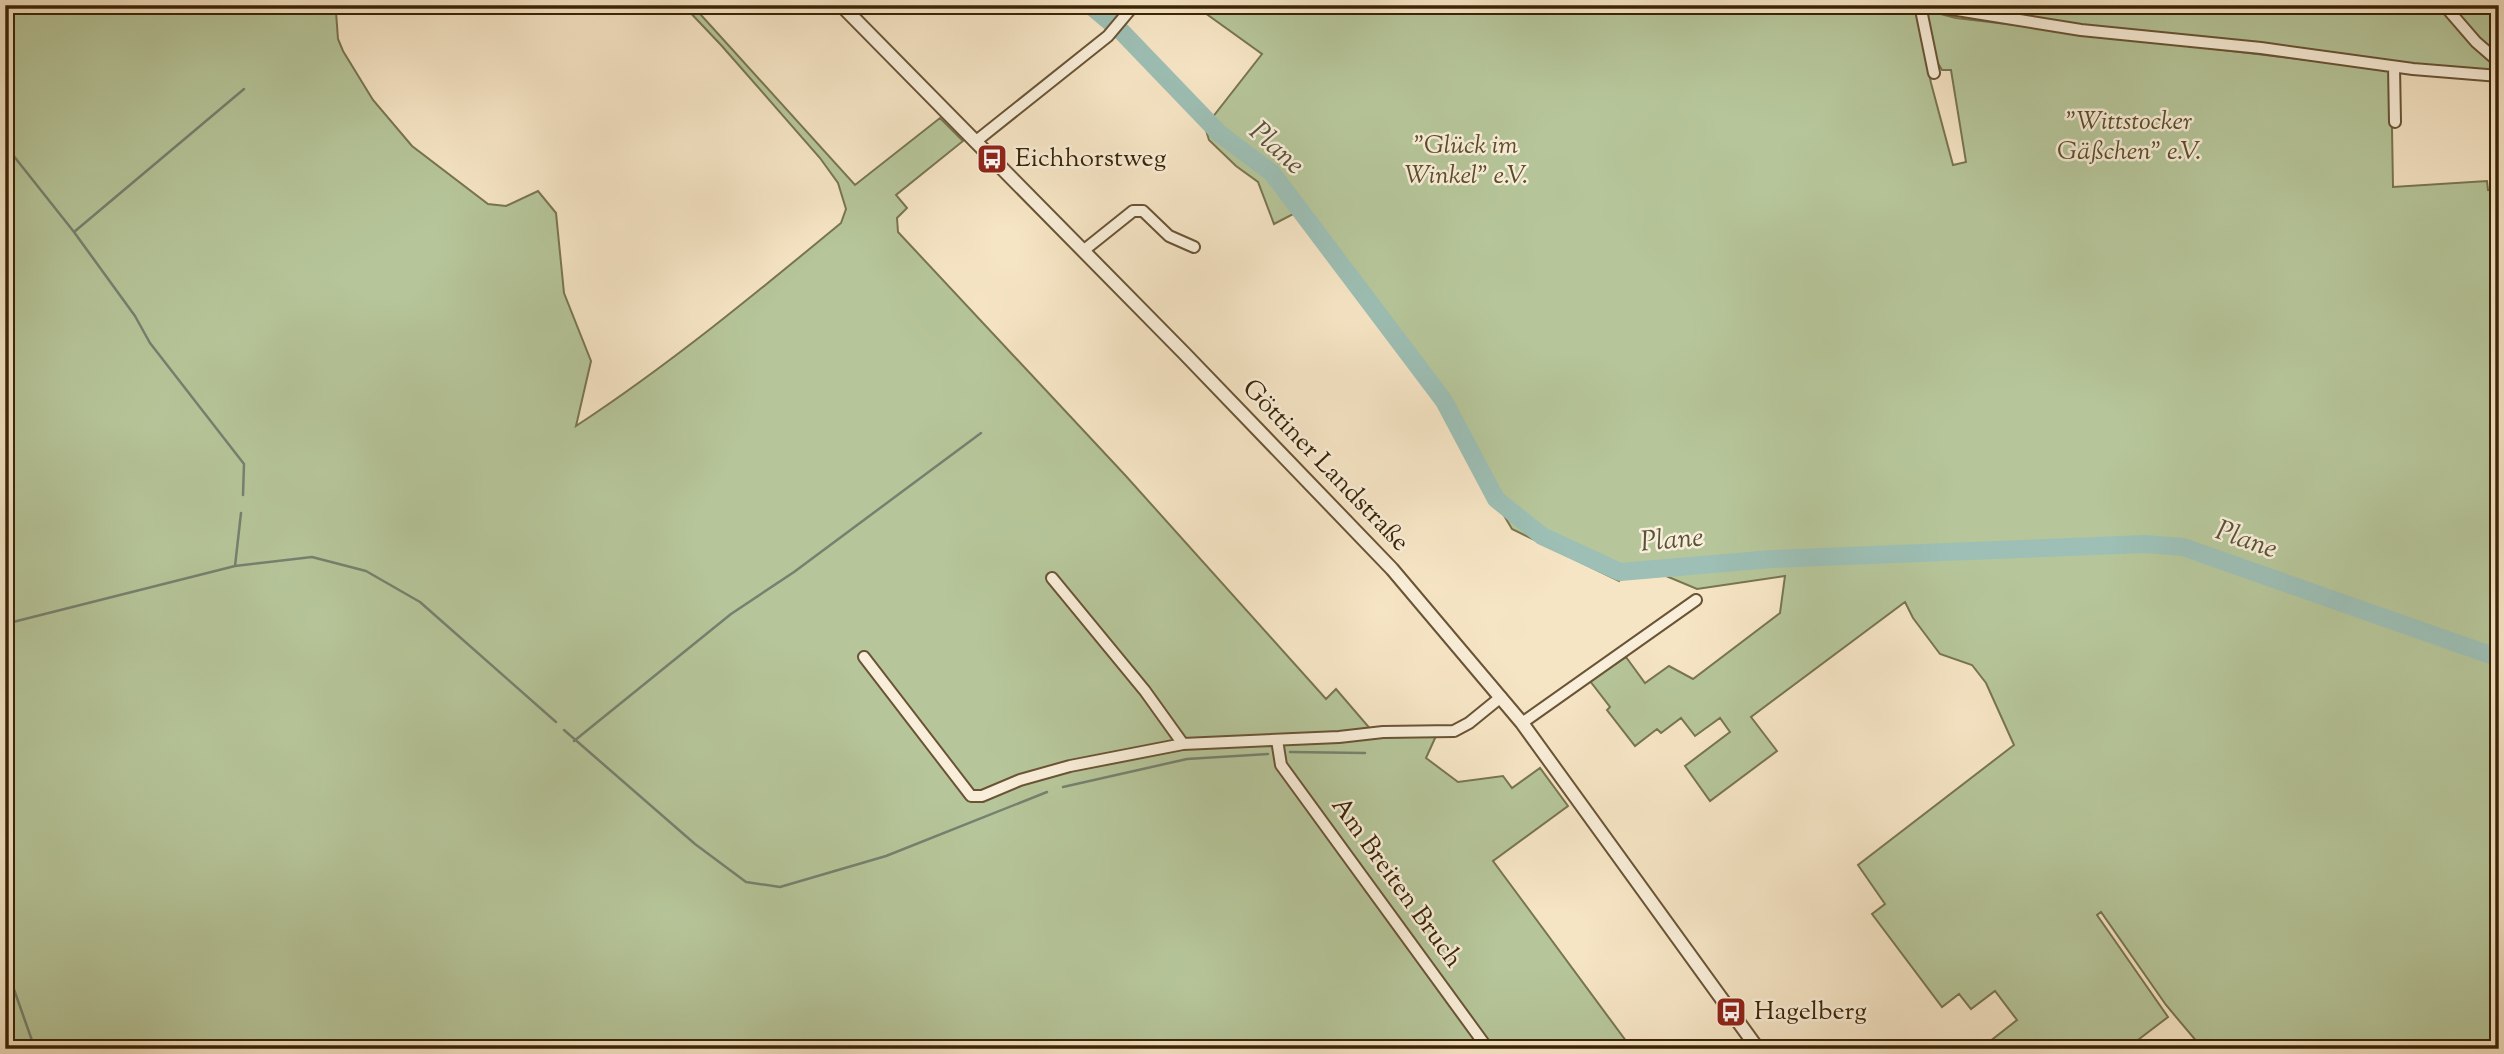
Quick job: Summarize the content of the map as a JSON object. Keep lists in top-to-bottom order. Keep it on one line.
{"streets":{"street":["Göttiner Landstraße","Am Breiten Bruch"]},"water":["Plane"],"parks":["\"Wittstocker Gäßchen\" e.V.","\"Glück im Winkel\" e.V."],"places":{"bus stop":["Eichhorstweg","Hagelberg"]}}
